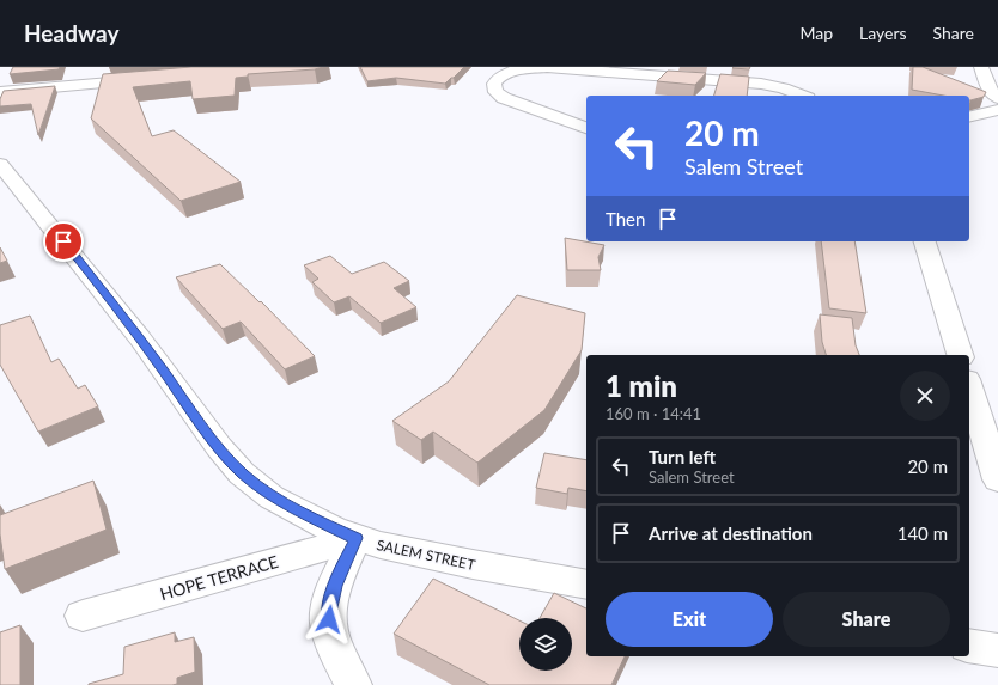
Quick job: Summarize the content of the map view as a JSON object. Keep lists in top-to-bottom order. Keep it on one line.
{"streets":{"street":["SALEM STREET","HOPE TERRACE"]},"crossings":[["SALEM STREET","HOPE TERRACE"]],"page":{"header":"Headway","nav":["Map","Layers","Share"],"turn":["20 m","Salem Street"],"then":"Then","heading":["1 min","160 m · 14:41"],"list":[{"name":"Turn left","note":"Salem Street","value":"20 m"},{"name":"Arrive at destination","value":"140 m"}],"buttons":["Exit","Share"]}}
